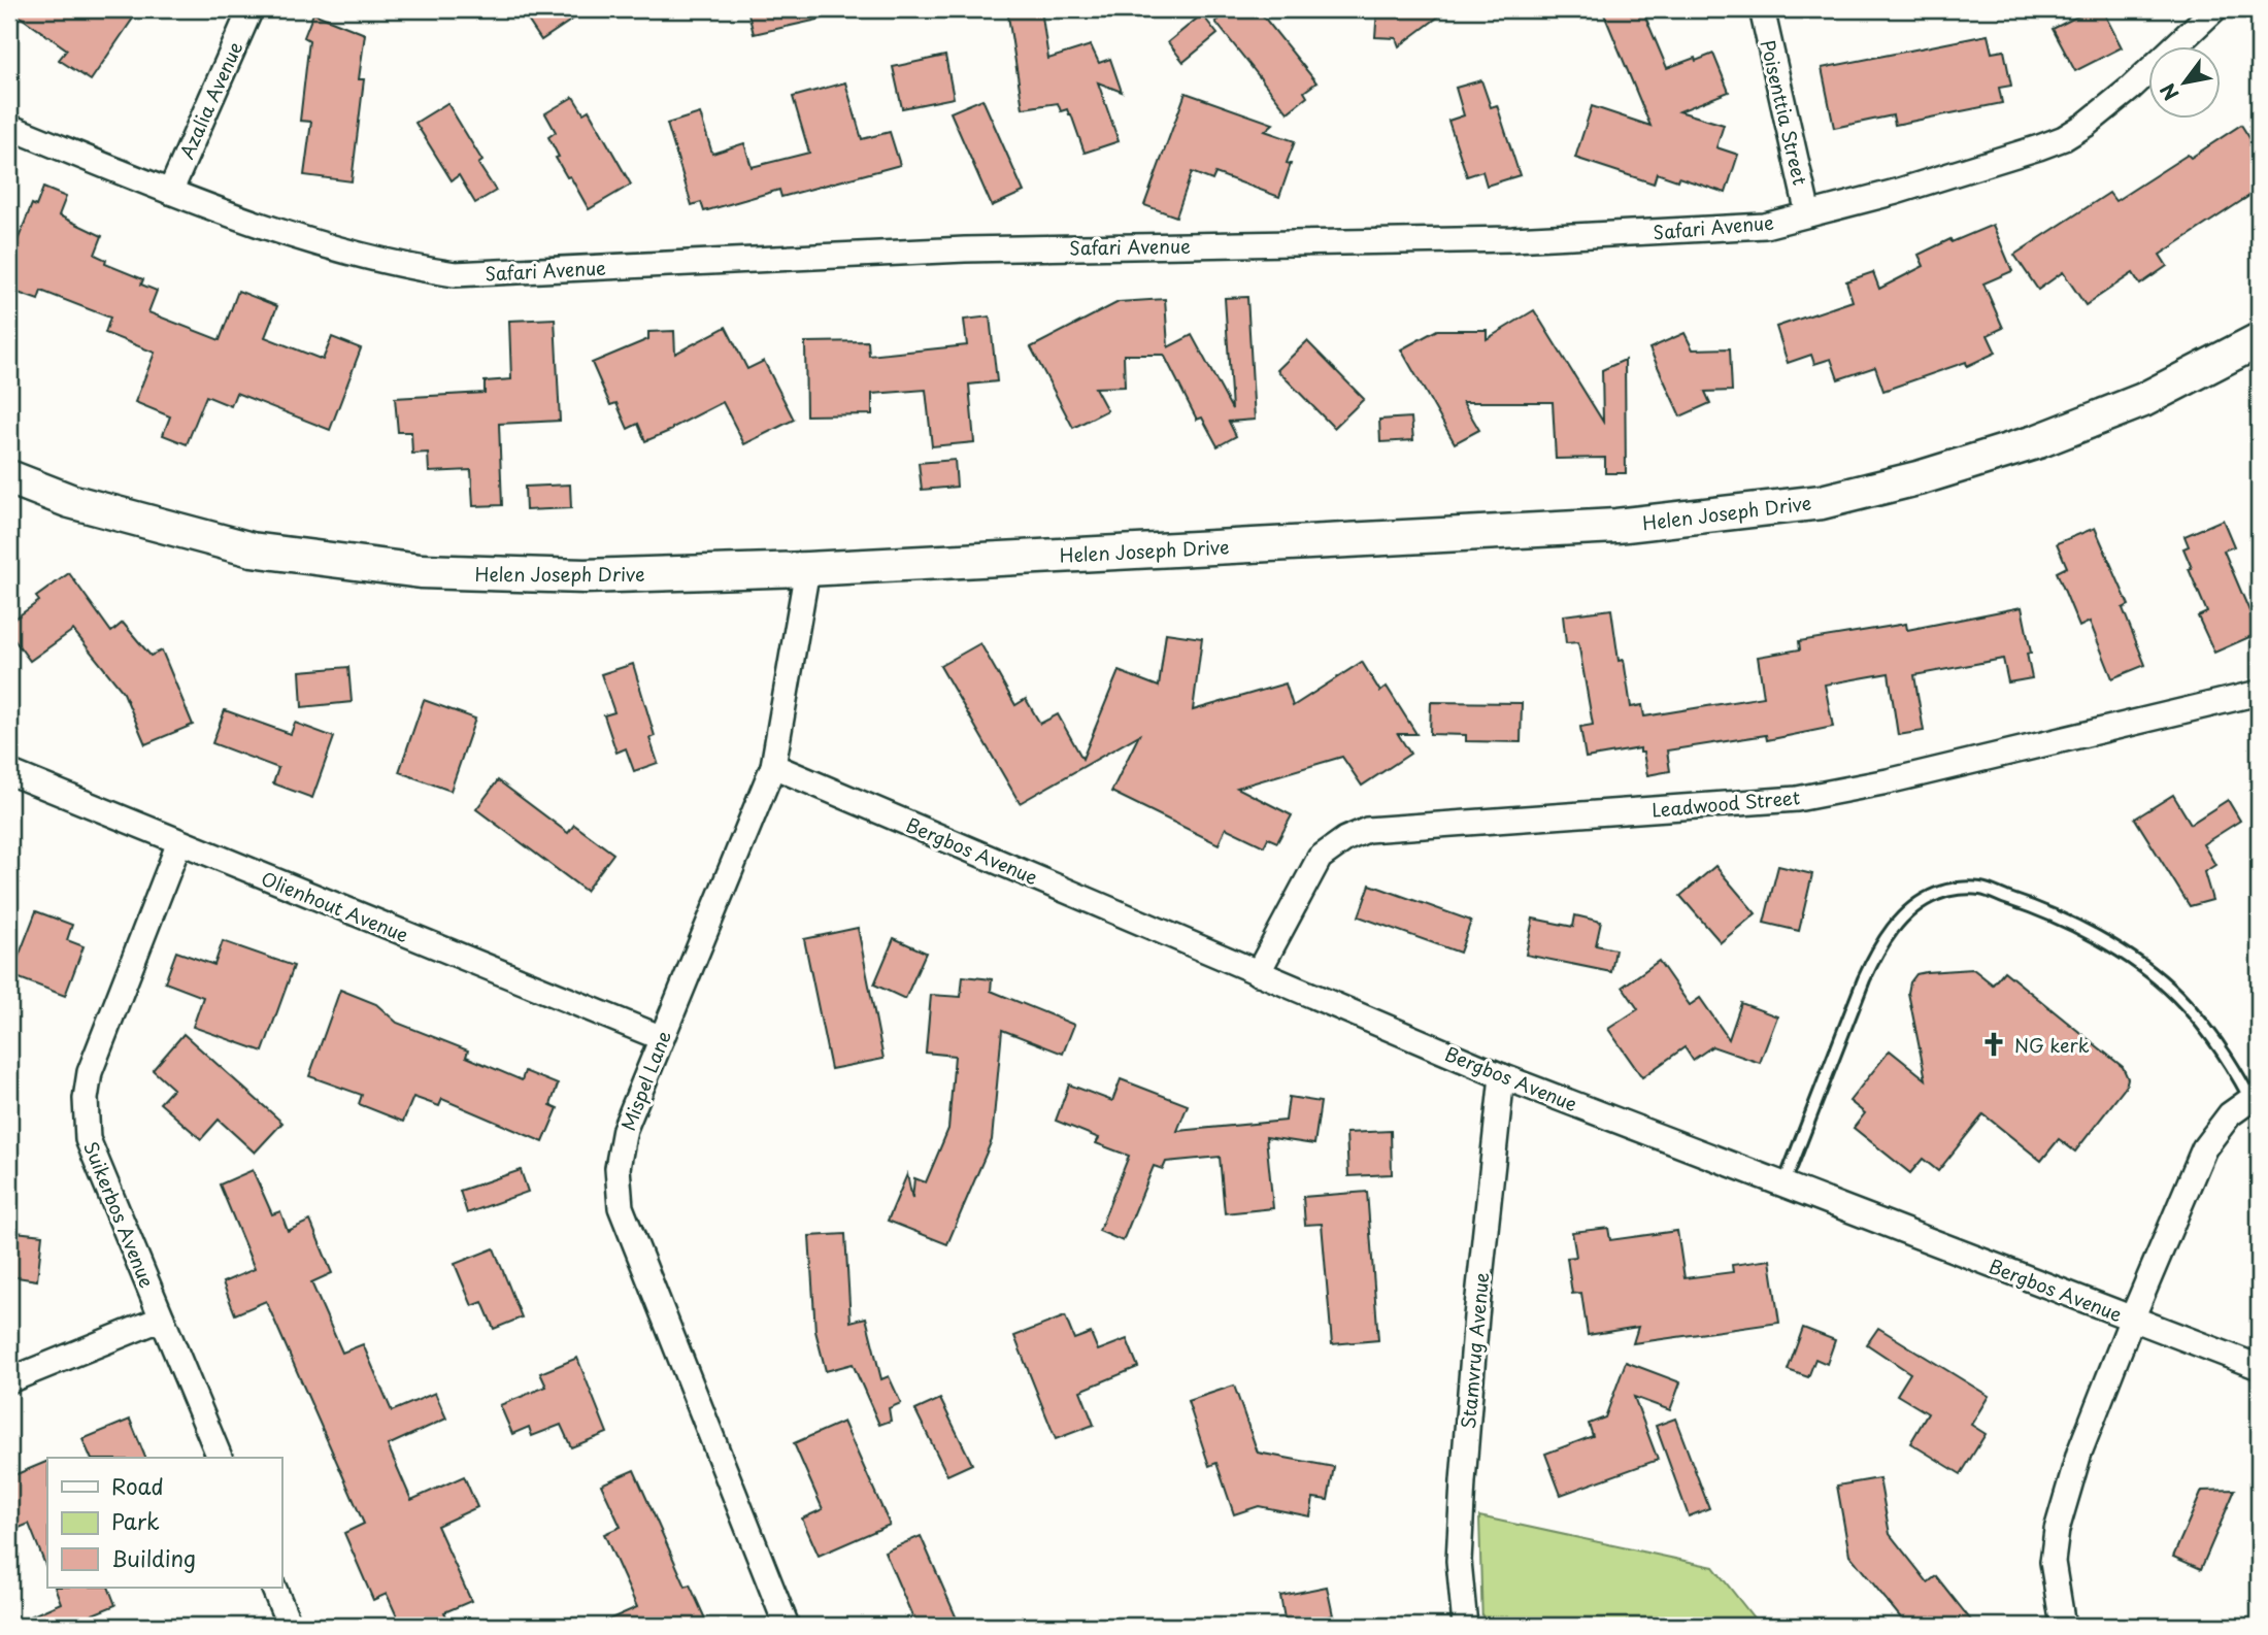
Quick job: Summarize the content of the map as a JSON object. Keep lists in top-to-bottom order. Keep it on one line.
{"streets":{"street":["Azalia Avenue","Poisenttia Street","Safari Avenue","Helen Joseph Drive","Leadwood Street","Bergbos Avenue","Olienhout Avenue","Mispel Lane","Suikerbos Avenue","Stamvrug Avenue"]},"crossings":[["Azalia Avenue","Safari Avenue"],["Poisenttia Street","Safari Avenue"],["Helen Joseph Drive","Mispel Lane"],["Leadwood Street","Bergbos Avenue"],["Bergbos Avenue","Mispel Lane"],["Bergbos Avenue","Stamvrug Avenue"],["Olienhout Avenue","Mispel Lane"],["Olienhout Avenue","Suikerbos Avenue"]],"places":{"church":["NG kerk"]},"legend":["Road","Park","Building"],"north":"bottom left"}
